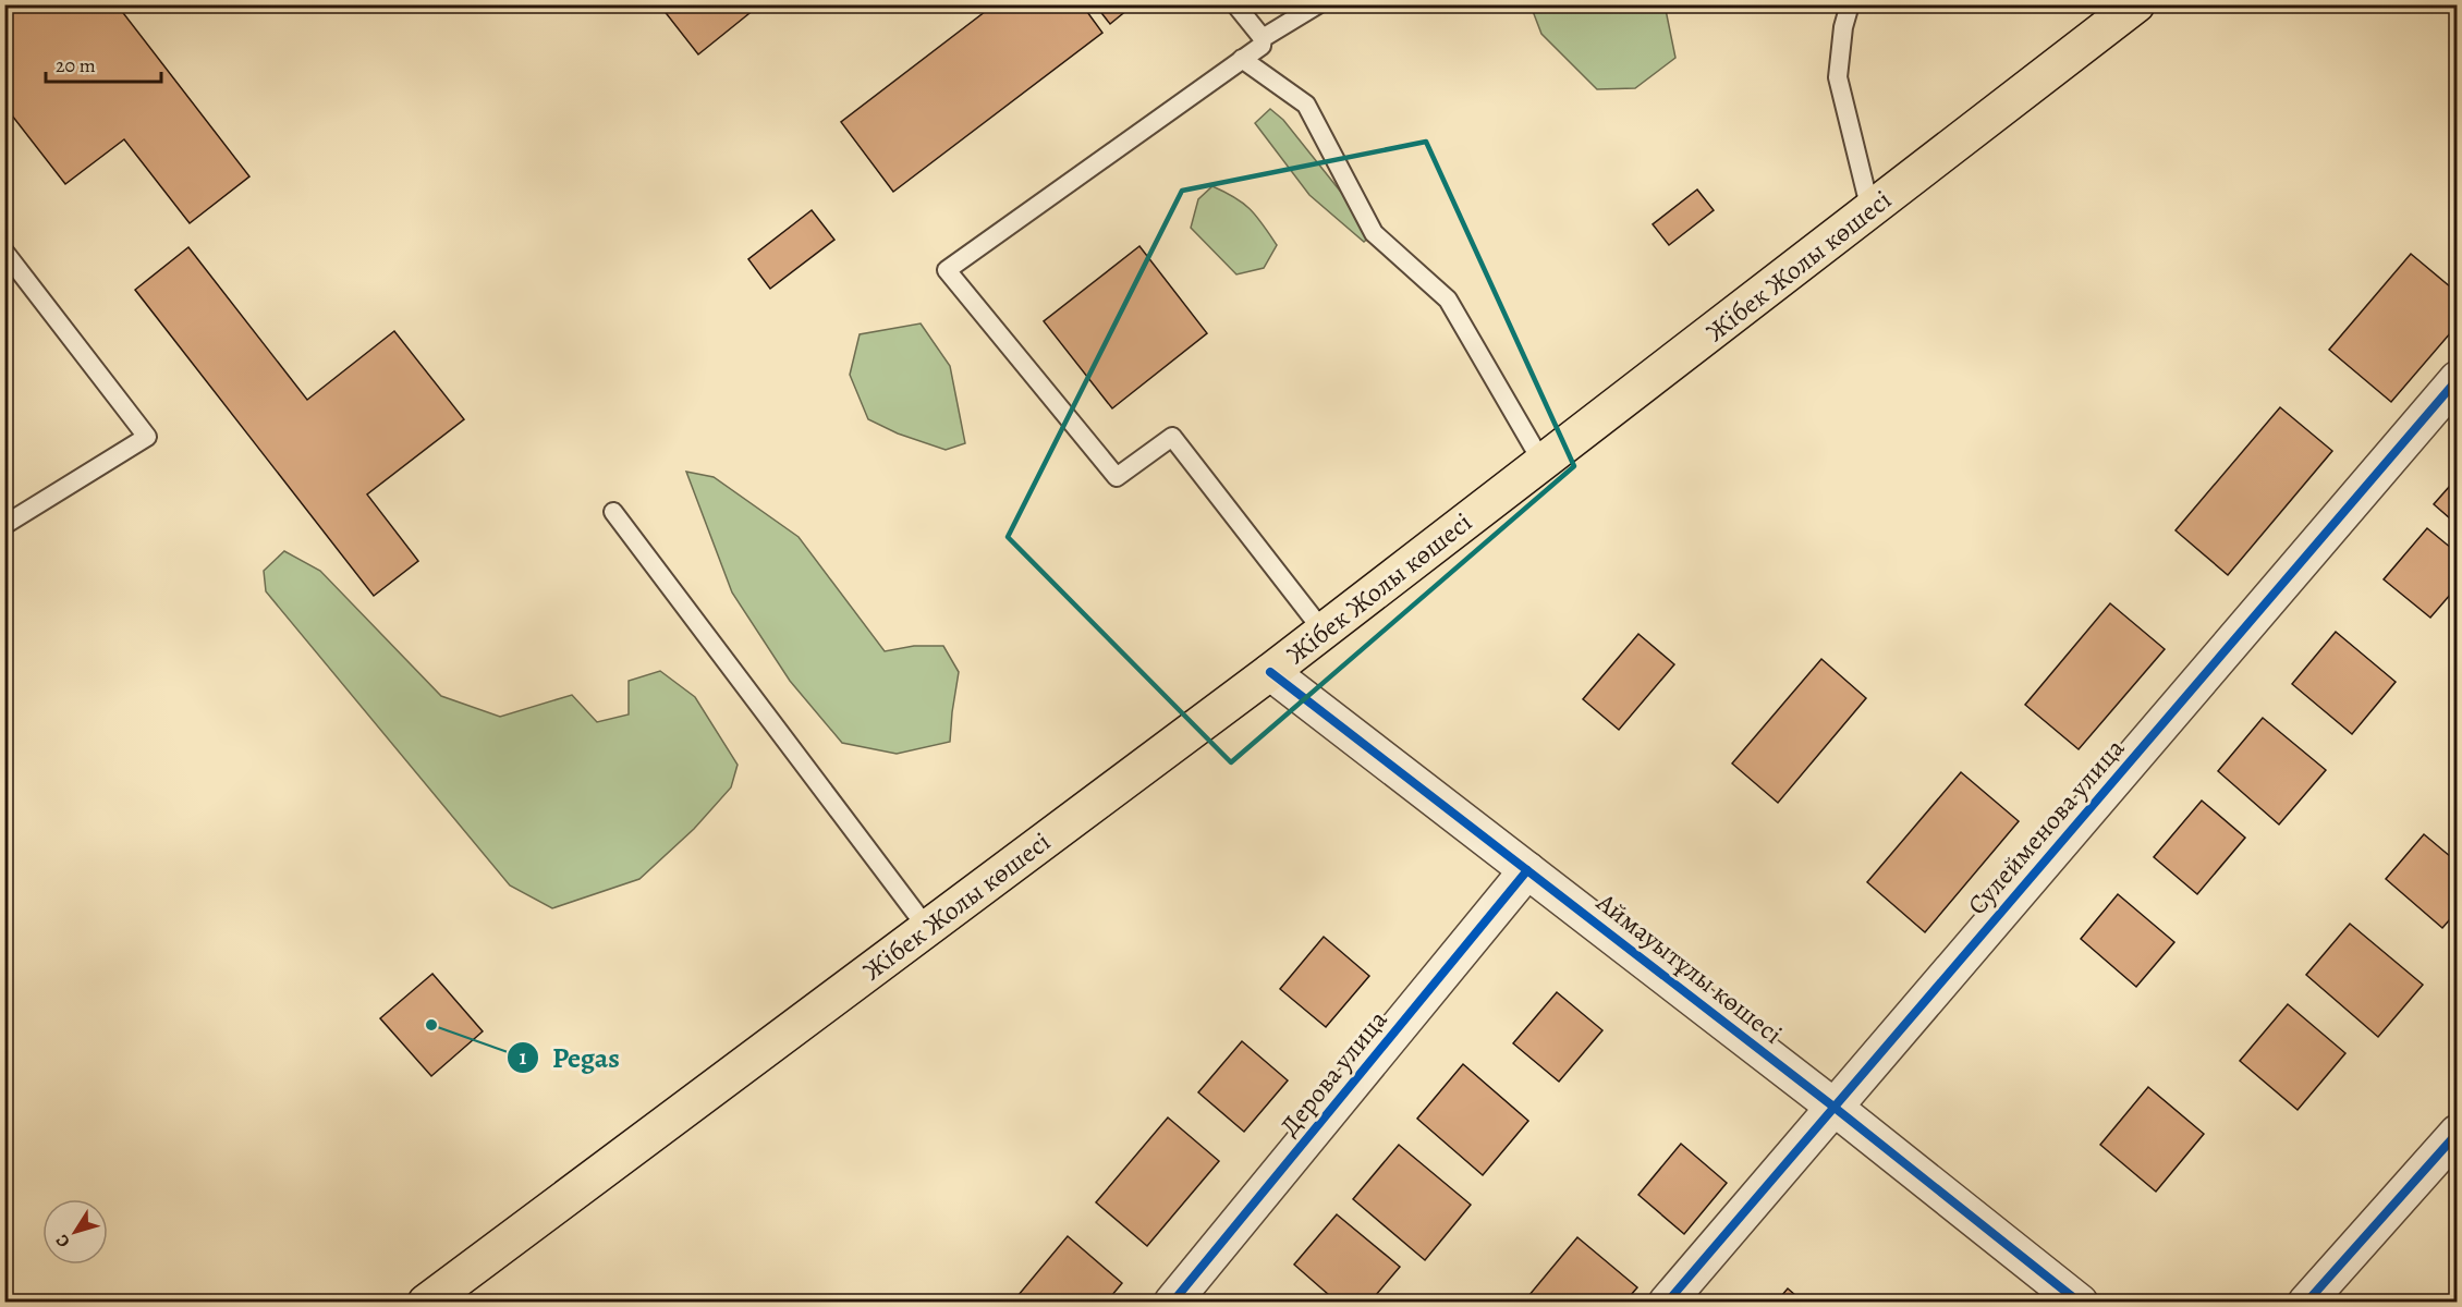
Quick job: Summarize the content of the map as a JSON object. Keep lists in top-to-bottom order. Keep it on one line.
{"streets":{"highway":["Жібек Жолы көшесі"],"street":["Сулейменова улица","Аймауытұлы көшесі","Дерова улица"]},"crossings":[["Жібек Жолы көшесі","Аймауытұлы көшесі"],["Сулейменова улица","Аймауытұлы көшесі"],["Аймауытұлы көшесі","Дерова улица"]],"places":["Pegas"],"scale_bar":"20 m","north":"bottom left"}
